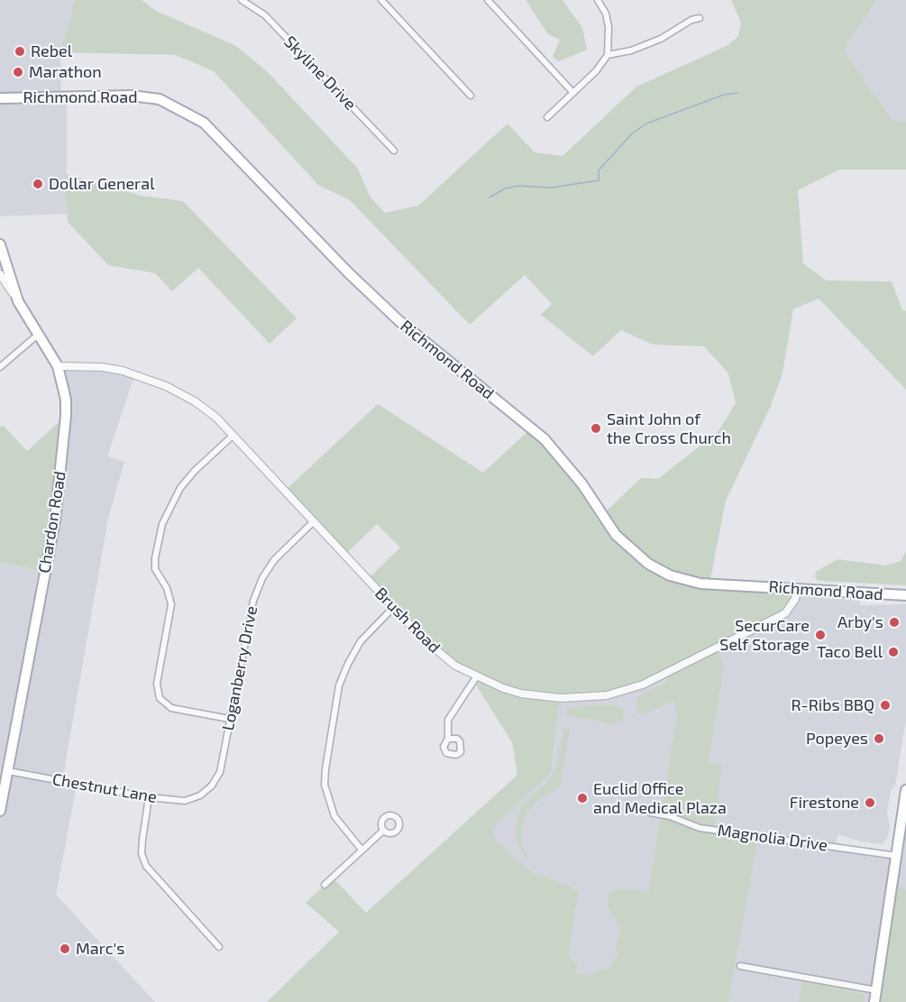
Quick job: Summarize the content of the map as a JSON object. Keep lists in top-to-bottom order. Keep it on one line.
{"streets":{"main road":["Richmond Road","Chardon Road"],"street":["Skyline Drive","Brush Road","Loganberry Drive","Chestnut Lane","Magnolia Drive"]},"crossings":[["Richmond Road","Brush Road"],["Chardon Road","Brush Road"],["Chardon Road","Chestnut Lane"],["Brush Road","Loganberry Drive"],["Loganberry Drive","Chestnut Lane"]],"places":["Rebel","Marathon","Dollar General","Saint John of the Cross Church","Arby's","SecurCare Self Storage","Taco Bell","R-Ribs BBQ","Popeyes","Euclid Office and Medical Plaza","Firestone","Marc's"]}
